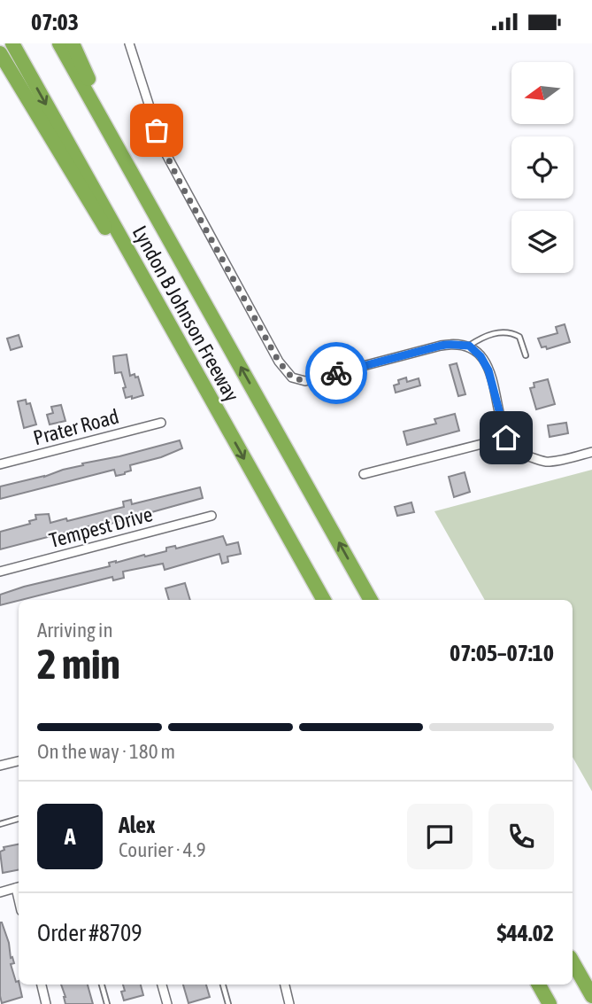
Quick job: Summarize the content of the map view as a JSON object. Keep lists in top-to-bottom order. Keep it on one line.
{"streets":{"highway":["Lyndon B Johnson Freeway"],"street":["Prater Road","Tempest Drive"]},"north":"left","page":{"status":"07:03","heading":["2 min","Arriving in","07:05–07:10"],"panel":["Alex","Courier · 4.9","Order #8709","$44.02"],"bar":"On the way · 180 m","round":"A"}}
